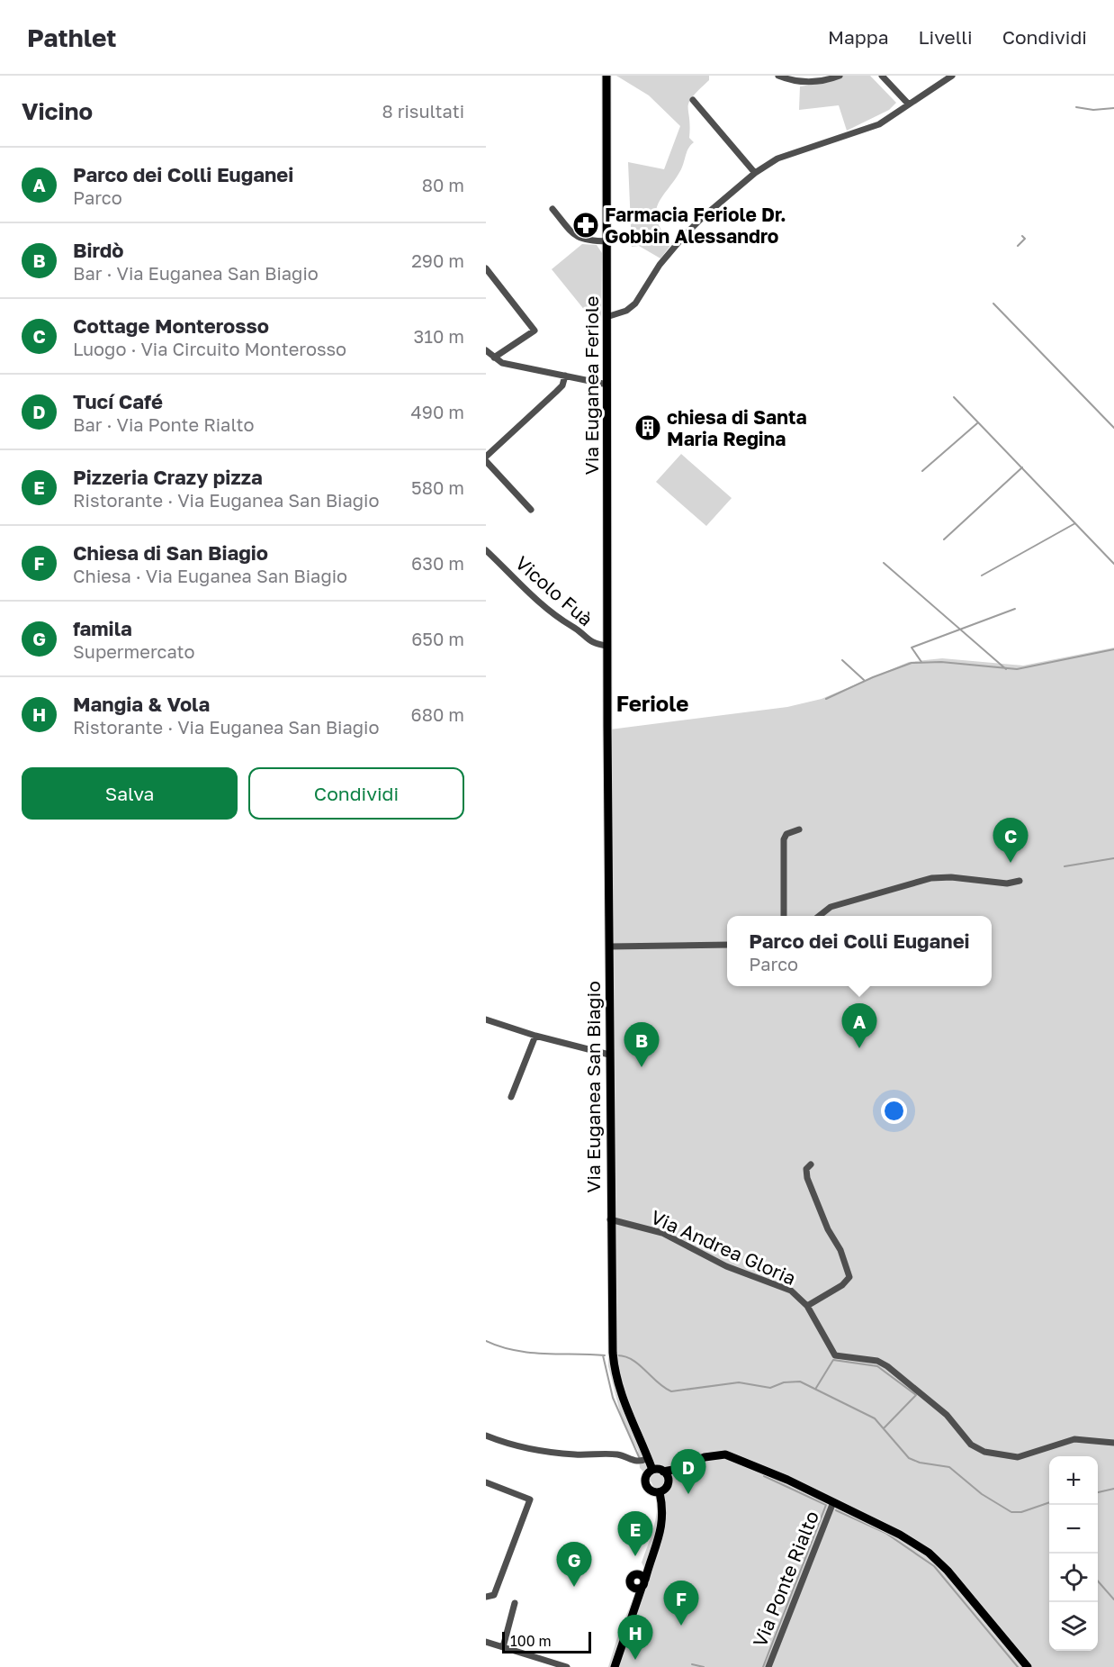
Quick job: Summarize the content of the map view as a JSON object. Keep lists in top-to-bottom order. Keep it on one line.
{"streets":{"main road":["Via Euganea Feriole","Via Euganea San Biagio","Via Ponte Rialto"],"street":["Vicolo Fuà","Via Andrea Gloria"]},"crossings":[["Via Euganea Feriole","Vicolo Fuà"],["Via Euganea Feriole","Via Euganea San Biagio"],["Via Euganea San Biagio","Via Andrea Gloria"],["Via Euganea San Biagio","Via Ponte Rialto"]],"districts":["Feriole"],"places":{"pharmacy":["Farmacia Feriole Dr. Gobbin Alessandro"],"building":["chiesa di Santa Maria Regina"]},"scale_bar":"100 m","page":{"header":"Pathlet","nav":["Mappa","Livelli","Condividi"],"heading":["Vicino","8 risultati"],"list":[{"mark":"A","name":"Parco dei Colli Euganei","note":"Parco","value":"80 m"},{"mark":"B","name":"Birdò","note":"Bar · Via Euganea San Biagio","value":"290 m"},{"mark":"C","name":"Cottage Monterosso","note":"Luogo · Via Circuito Monterosso","value":"310 m"},{"mark":"D","name":"Tucí Café","note":"Bar · Via Ponte Rialto","value":"490 m"},{"mark":"E","name":"Pizzeria Crazy pizza","note":"Ristorante · Via Euganea San Biagio","value":"580 m"},{"mark":"F","name":"Chiesa di San Biagio","note":"Chiesa · Via Euganea San Biagio","value":"630 m"},{"mark":"G","name":"famila","note":"Supermercato","value":"650 m"},{"mark":"H","name":"Mangia & Vola","note":"Ristorante · Via Euganea San Biagio","value":"680 m"}],"buttons":["Salva","Condividi"],"pins":["C","A","B","D","E","G","F","H"],"popup":["Parco dei Colli Euganei","Parco"],"map_buttons":["+","−"],"scale":"100 m"}}
